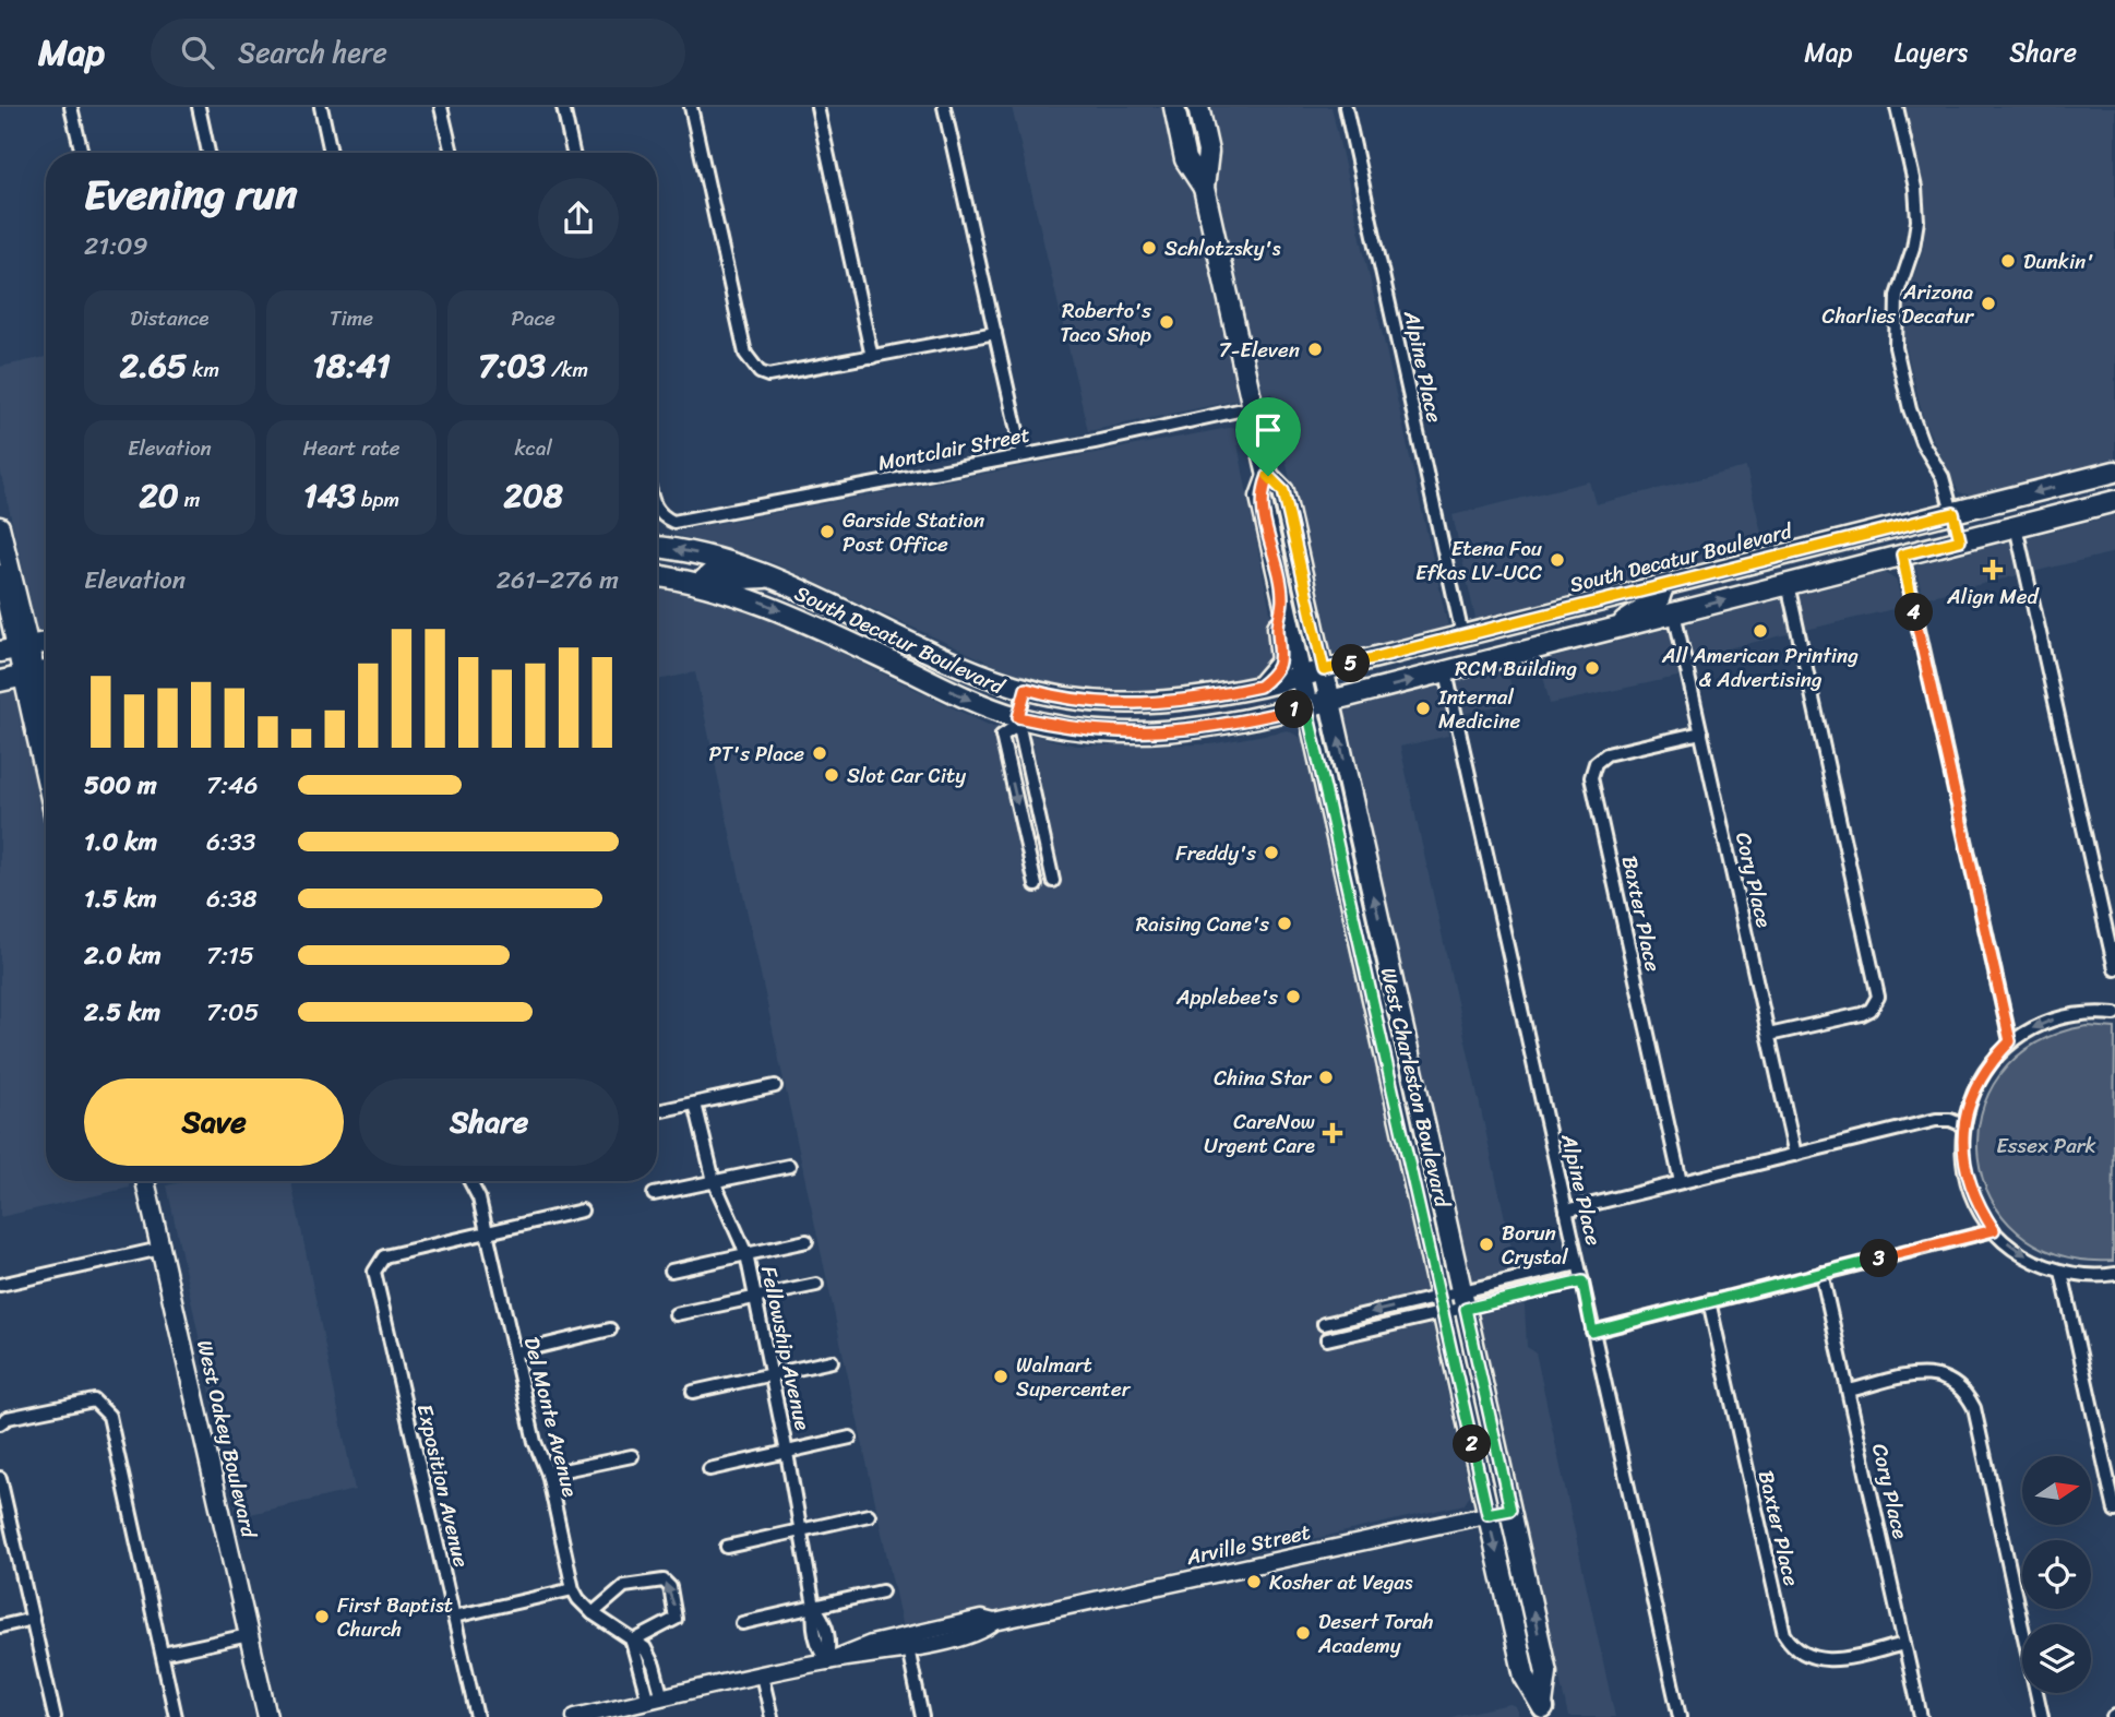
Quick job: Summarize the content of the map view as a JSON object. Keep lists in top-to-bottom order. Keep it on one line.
{"streets":{"main road":["South Decatur Boulevard","West Charleston Boulevard","West Oakey Boulevard"],"street":["Alpine Place","Montclair Street","Cory Place","Baxter Place","Fellowship Avenue","Del Monte Avenue","Exposition Avenue","Arville Street"]},"crossings":[["Alpine Place","South Decatur Boulevard"],["Montclair Street","West Charleston Boulevard"],["South Decatur Boulevard","Cory Place"],["South Decatur Boulevard","West Charleston Boulevard"],["Cory Place","Baxter Place"],["West Charleston Boulevard","Arville Street"],["Fellowship Avenue","Arville Street"],["Del Monte Avenue","Exposition Avenue"],["Del Monte Avenue","Arville Street"]],"parks":["Essex Park"],"places":{"other":["Schlotzsky's","Dunkin'","Arizona Charlies Decatur","Roberto's Taco Shop","7-Eleven","Garside Station Post Office","Etena Fou Efkas LV-UCC","All American Printing & Advertising","RCM Building","Internal Medicine","PT's Place","Slot Car City","Freddy's","Raising Cane's","Applebee's","China Star","Borun Crystal","Walmart Supercenter","Kosher at Vegas","First Baptist Church","Desert Torah Academy"],"health":["Align Med","CareNow Urgent Care"]},"north":"right","page":{"header":"Map","search":"Search here","nav":["Map","Layers","Share"],"heading":["Evening run","21:09"],"stats":[["Distance","2.65 km"],["Time","18:41"],["Pace","7:03 /km"],["Elevation","20 m"],["Heart rate","143 bpm"],["kcal","208"]],"chart":["Elevation","261–276 m"],"pins":["4","5","1","3","2"],"list":[{"name":"500 m","note":"7:46"},{"name":"1.0 km","note":"6:33"},{"name":"1.5 km","note":"6:38"},{"name":"2.0 km","note":"7:15"},{"name":"2.5 km","note":"7:05"}],"buttons":["Save","Share"]}}
